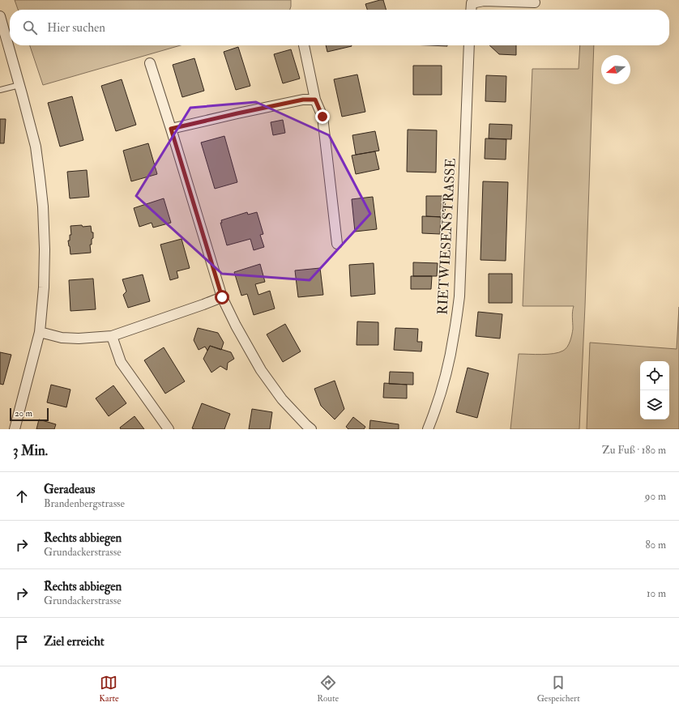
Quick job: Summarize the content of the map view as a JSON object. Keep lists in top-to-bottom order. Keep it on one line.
{"streets":{"street":["RIETWIESENSTRASSE"]},"scale_bar":"20 m","north":"left","page":{"search":"Hier suchen","scale":"20 m","heading":["3 Min.","Zu Fuß · 180 m"],"list":[["Geradeaus","Brandenbergstrasse","90 m"],["Rechts abbiegen","Grundackerstrasse","80 m"],["Rechts abbiegen","Grundackerstrasse","10 m"],"Ziel erreicht"],"nav":["Karte","Route","Gespeichert"]}}
